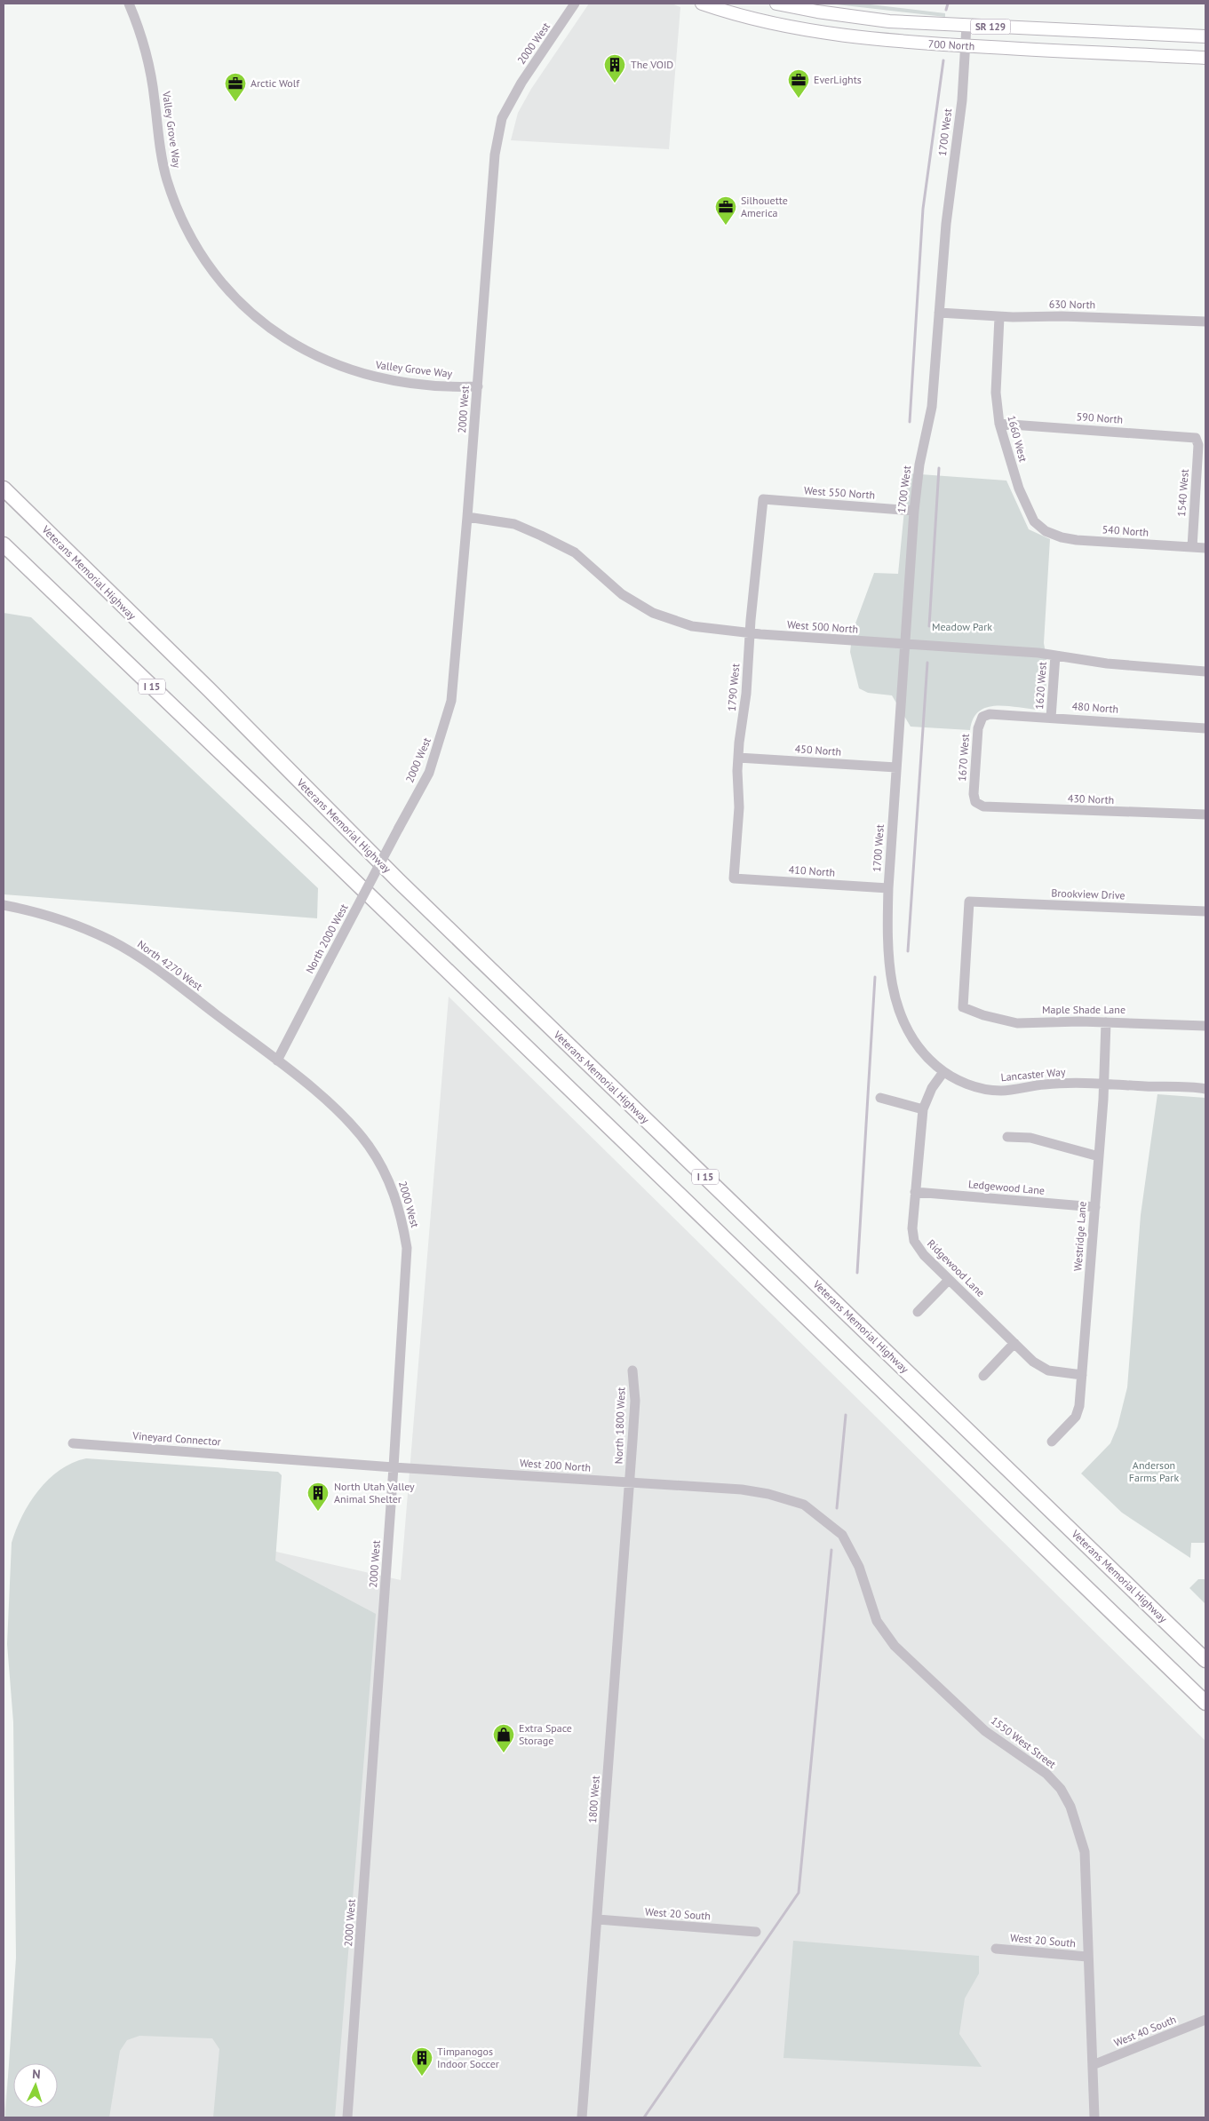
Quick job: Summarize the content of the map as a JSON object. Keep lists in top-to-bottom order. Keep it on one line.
{"streets":{"highway":["Veterans Memorial Highway","I 15"],"main road":["SR 129","700 North"],"street":["2000 West","Valley Grove Way","1700 West","630 North","590 North","1660 West","West 550 North","1540 West","540 North","West 500 North","1620 West","1790 West","480 North","450 North","1670 West","430 North","410 North","Brookview Drive","North 2000 West","North 4270 West","Maple Shade Lane","Lancaster Way","Ledgewood Lane","Westridge Lane","Ridgewood Lane","North 1800 West","Vineyard Connector","West 200 North","1550 West Street","1800 West","West 20 South","West 40 South"]},"crossings":[["2000 West","Valley Grove Way"],["2000 West","West 500 North"],["2000 West","North 2000 West"],["2000 West","North 4270 West"],["2000 West","West 200 North"],["700 North","1700 West"],["1700 West","630 North"],["1700 West","West 550 North"],["1700 West","West 500 North"],["1700 West","450 North"],["1700 West","410 North"],["1700 West","Lancaster Way"],["630 North","1660 West"],["590 North","1660 West"],["590 North","1540 West"],["1660 West","540 North"],["West 550 North","1790 West"],["1540 West","540 North"],["West 500 North","1620 West"],["West 500 North","1790 West"],["1620 West","480 North"],["1790 West","450 North"],["1790 West","410 North"],["480 North","1670 West"],["1670 West","430 North"],["Brookview Drive","Maple Shade Lane"],["North 2000 West","North 4270 West"],["Maple Shade Lane","Westridge Lane"],["Lancaster Way","Westridge Lane"],["Lancaster Way","Ridgewood Lane"],["Ledgewood Lane","Westridge Lane"],["Ledgewood Lane","Ridgewood Lane"],["Westridge Lane","Ridgewood Lane"],["North 1800 West","West 200 North"],["North 1800 West","1800 West"],["Vineyard Connector","West 200 North"],["West 200 North","1550 West Street"],["West 200 North","1800 West"],["1550 West Street","West 20 South"],["1550 West Street","West 40 South"],["1800 West","West 20 South"]],"parks":["Meadow Park","Anderson Farms Park"],"places":{"building":["The VOID","North Utah Valley Animal Shelter","Timpanogos Indoor Soccer"],"office":["EverLights","Arctic Wolf","Silhouette America"],"shop":["Extra Space Storage"]},"north":"top"}
